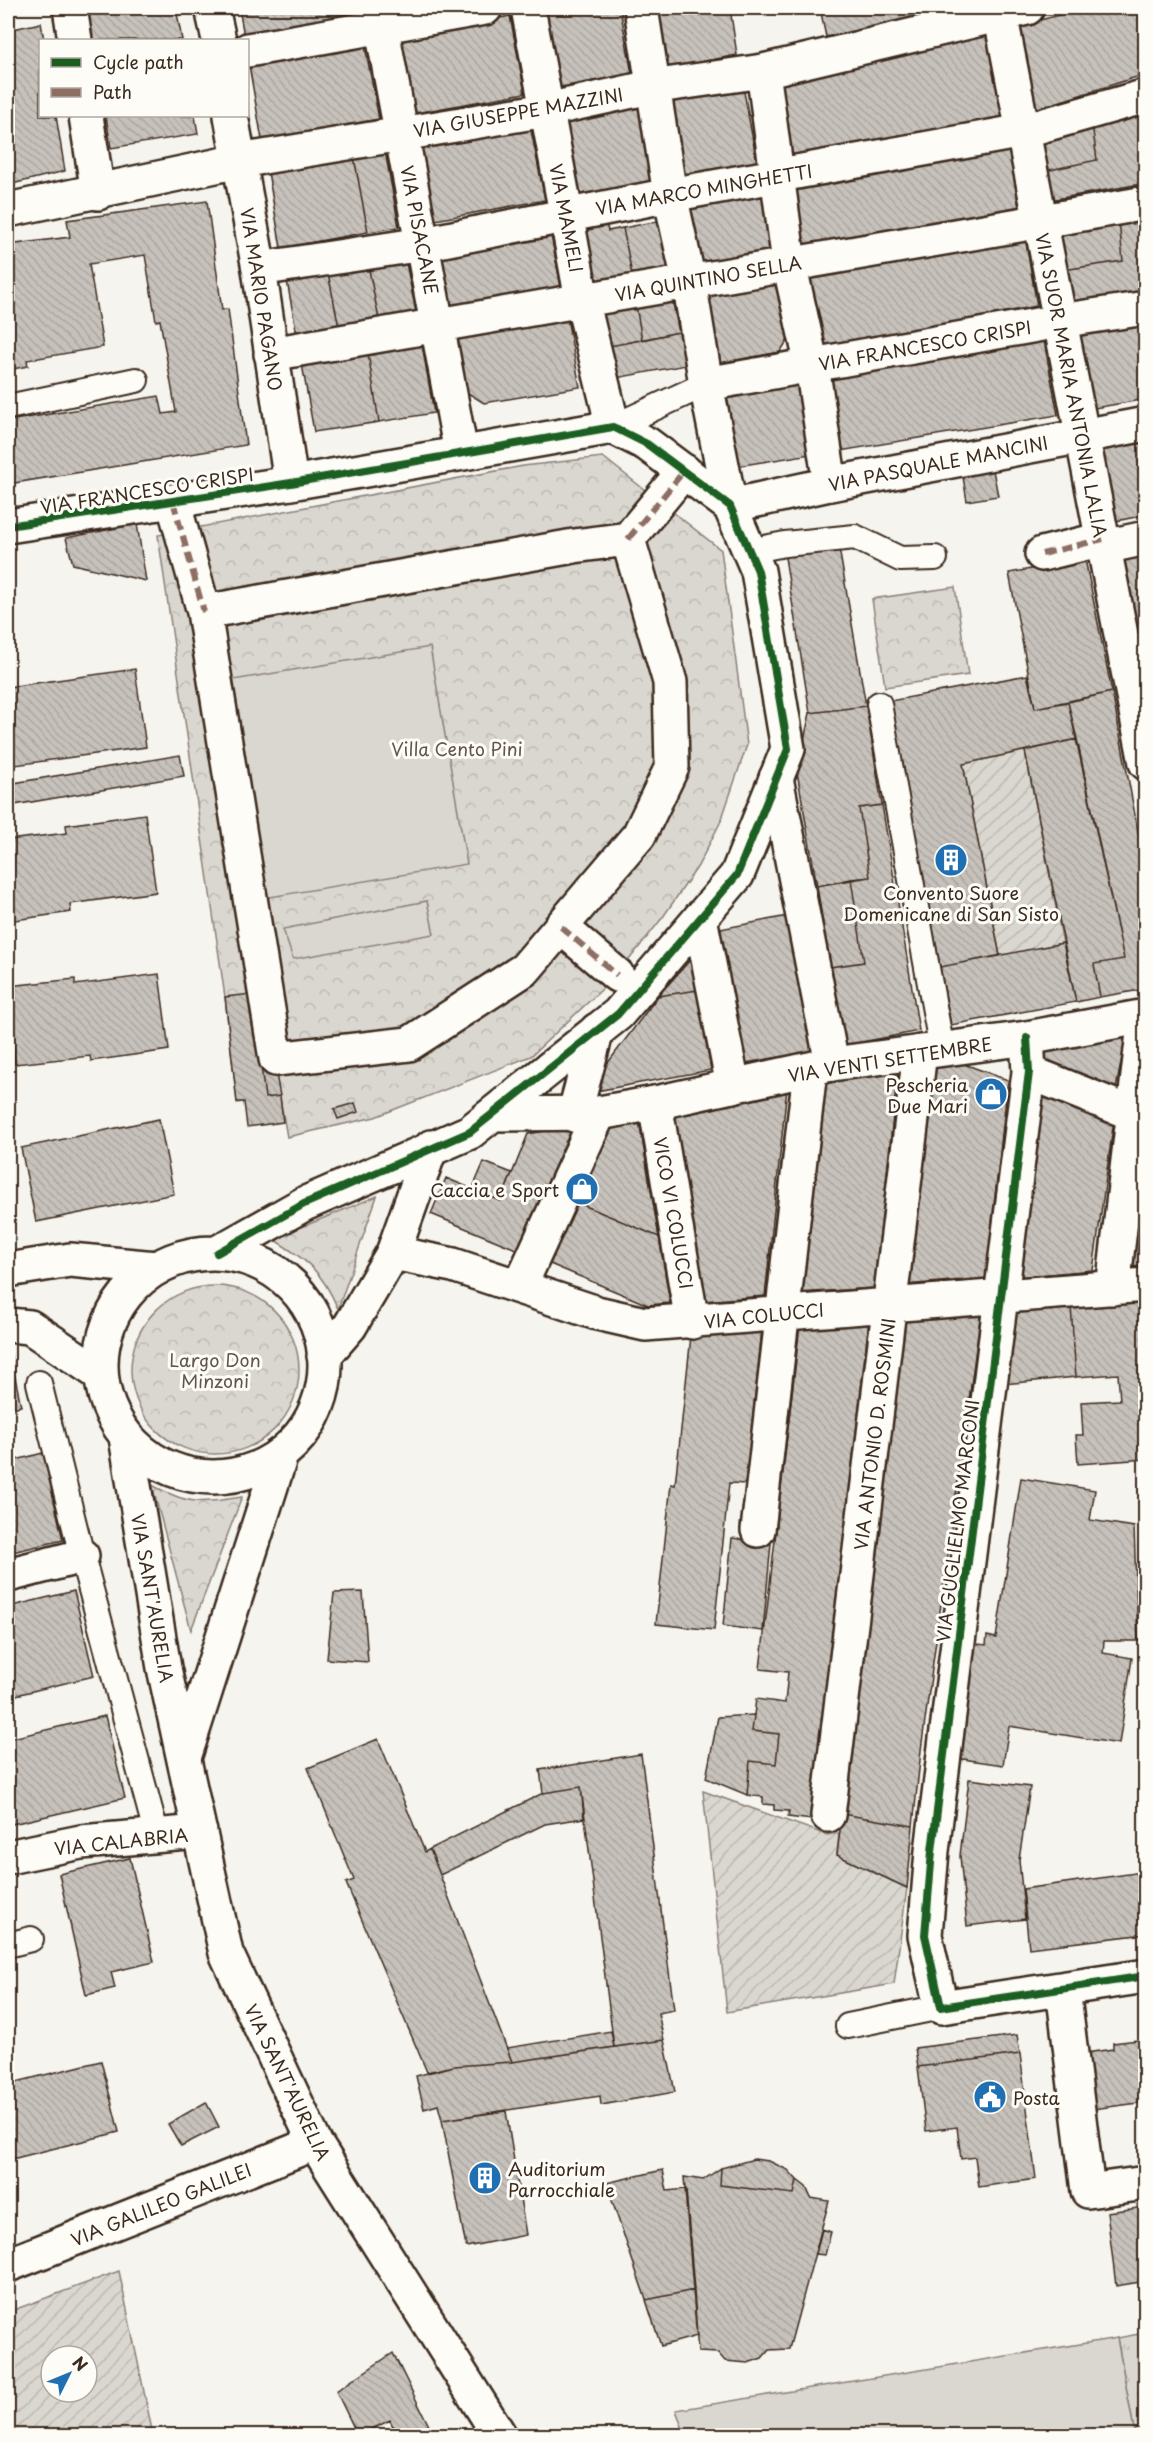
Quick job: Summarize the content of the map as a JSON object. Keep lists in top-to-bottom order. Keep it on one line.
{"streets":{"street":["VIA GIUSEPPE MAZZINI","VIA MARCO MINGHETTI","VIA MAMELI","VIA PISACANE","VIA QUINTINO SELLA","VIA MARIO PAGANO","VIA FRANCESCO CRISPI","VIA SUOR MARIA ANTONIA LALIA","VIA PASQUALE MANCINI","VIA VENTI SETTEMBRE","VICO VI COLUCCI","VIA COLUCCI","VIA ANTONIO D. ROSMINI","VIA GUGLIELMO MARCONI","VIA SANT'AURELIA","VIA CALABRIA","VIA GALILEO GALILEI"]},"crossings":[["VIA GIUSEPPE MAZZINI","VIA MAMELI"],["VIA GIUSEPPE MAZZINI","VIA PISACANE"],["VIA GIUSEPPE MAZZINI","VIA MARIO PAGANO"],["VIA GIUSEPPE MAZZINI","VIA SUOR MARIA ANTONIA LALIA"],["VIA MARCO MINGHETTI","VIA MAMELI"],["VIA MARCO MINGHETTI","VIA PISACANE"],["VIA MARCO MINGHETTI","VIA MARIO PAGANO"],["VIA MARCO MINGHETTI","VIA SUOR MARIA ANTONIA LALIA"],["VIA MAMELI","VIA QUINTINO SELLA"],["VIA MAMELI","VIA FRANCESCO CRISPI"],["VIA PISACANE","VIA QUINTINO SELLA"],["VIA PISACANE","VIA FRANCESCO CRISPI"],["VIA QUINTINO SELLA","VIA MARIO PAGANO"],["VIA QUINTINO SELLA","VIA SUOR MARIA ANTONIA LALIA"],["VIA MARIO PAGANO","VIA FRANCESCO CRISPI"],["VIA FRANCESCO CRISPI","VIA SUOR MARIA ANTONIA LALIA"],["VIA SUOR MARIA ANTONIA LALIA","VIA PASQUALE MANCINI"],["VIA VENTI SETTEMBRE","VICO VI COLUCCI"],["VIA VENTI SETTEMBRE","VIA ANTONIO D. ROSMINI"],["VIA VENTI SETTEMBRE","VIA GUGLIELMO MARCONI"],["VICO VI COLUCCI","VIA COLUCCI"],["VIA COLUCCI","VIA ANTONIO D. ROSMINI"],["VIA COLUCCI","VIA GUGLIELMO MARCONI"],["VIA SANT'AURELIA","VIA CALABRIA"],["VIA SANT'AURELIA","VIA GALILEO GALILEI"]],"parks":["Villa Cento Pini","Largo Don Minzoni"],"places":{"building":["Convento Suore Domenicane di San Sisto","Auditorium Parrocchiale"],"shop":["Pescheria Due Mari","Caccia e Sport"],"public building":["Posta"]},"legend":["Cycle path","Path"],"north":"top right"}
